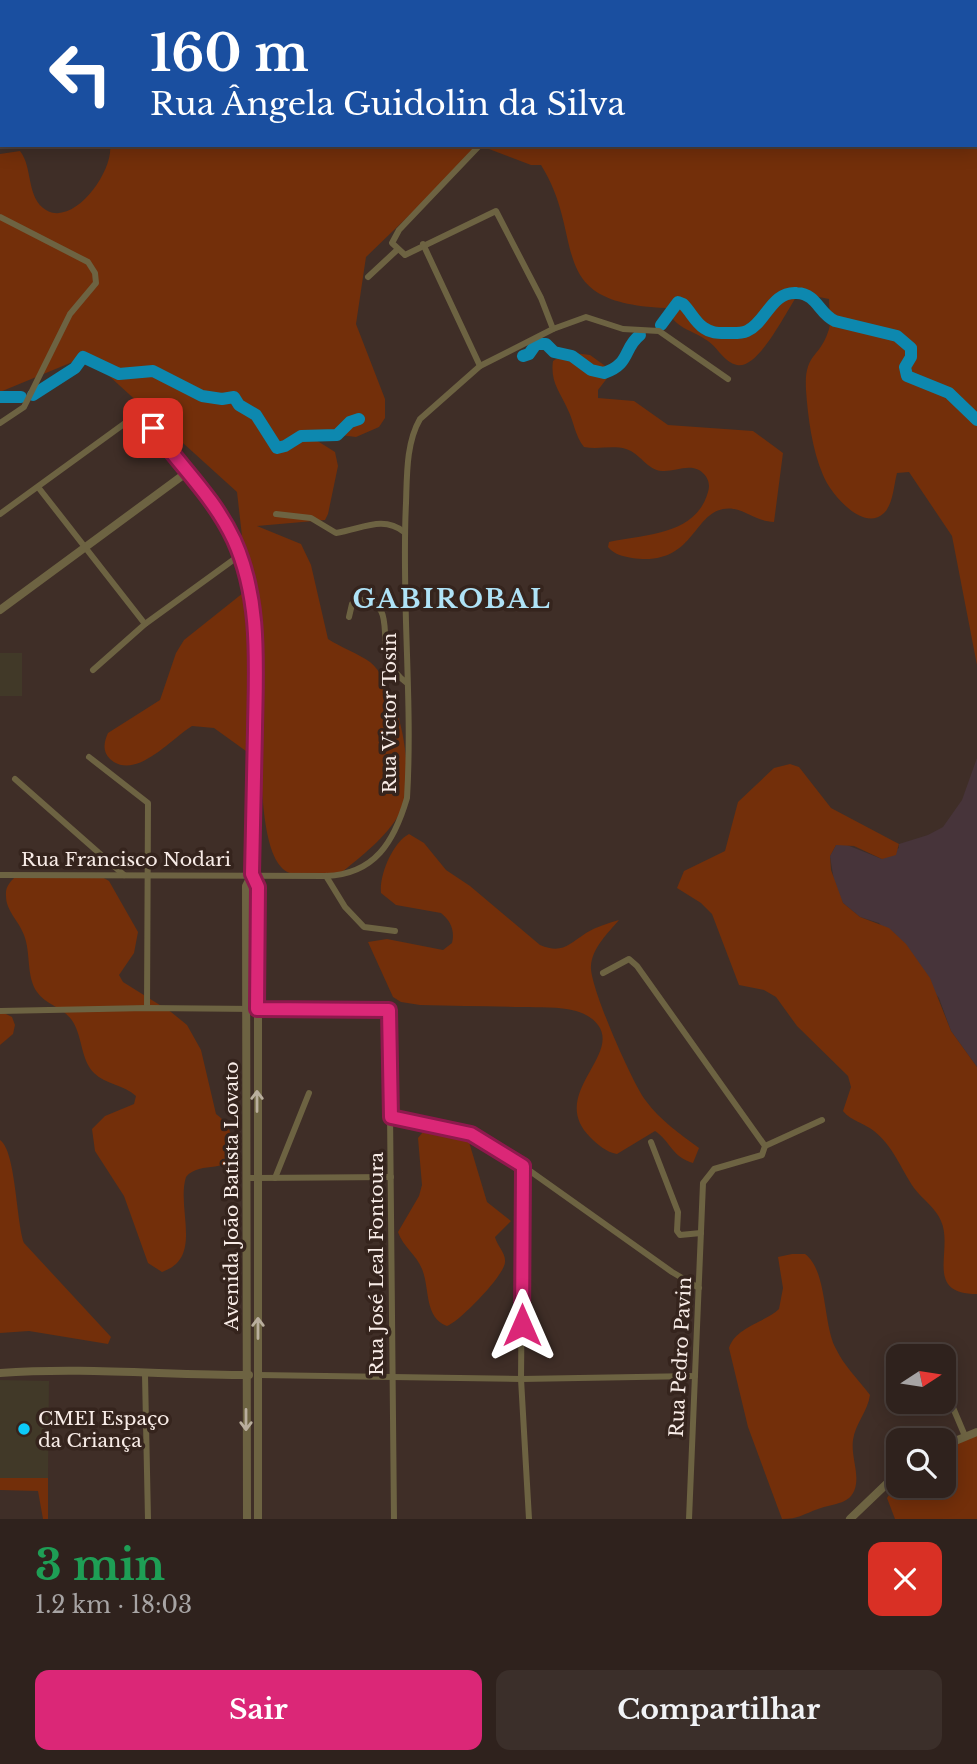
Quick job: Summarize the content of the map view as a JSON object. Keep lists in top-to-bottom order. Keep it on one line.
{"streets":{"street":["Rua Victor Tosin","Rua Francisco Nodari","Avenida João Batista Lovato","Rua José Leal Fontoura","Rua Pedro Pavin"]},"crossings":[["Rua Victor Tosin","Rua Francisco Nodari"],["Rua Victor Tosin","Avenida João Batista Lovato"],["Rua Francisco Nodari","Avenida João Batista Lovato"],["Avenida João Batista Lovato","Rua José Leal Fontoura"]],"districts":["GABIROBAL"],"places":["CMEI Espaço da Criança"],"north":"right","page":{"turn":["160 m","Rua Ângela Guidolin da Silva"],"heading":["3 min","1.2 km · 18:03"],"buttons":["Sair","Compartilhar"]}}
